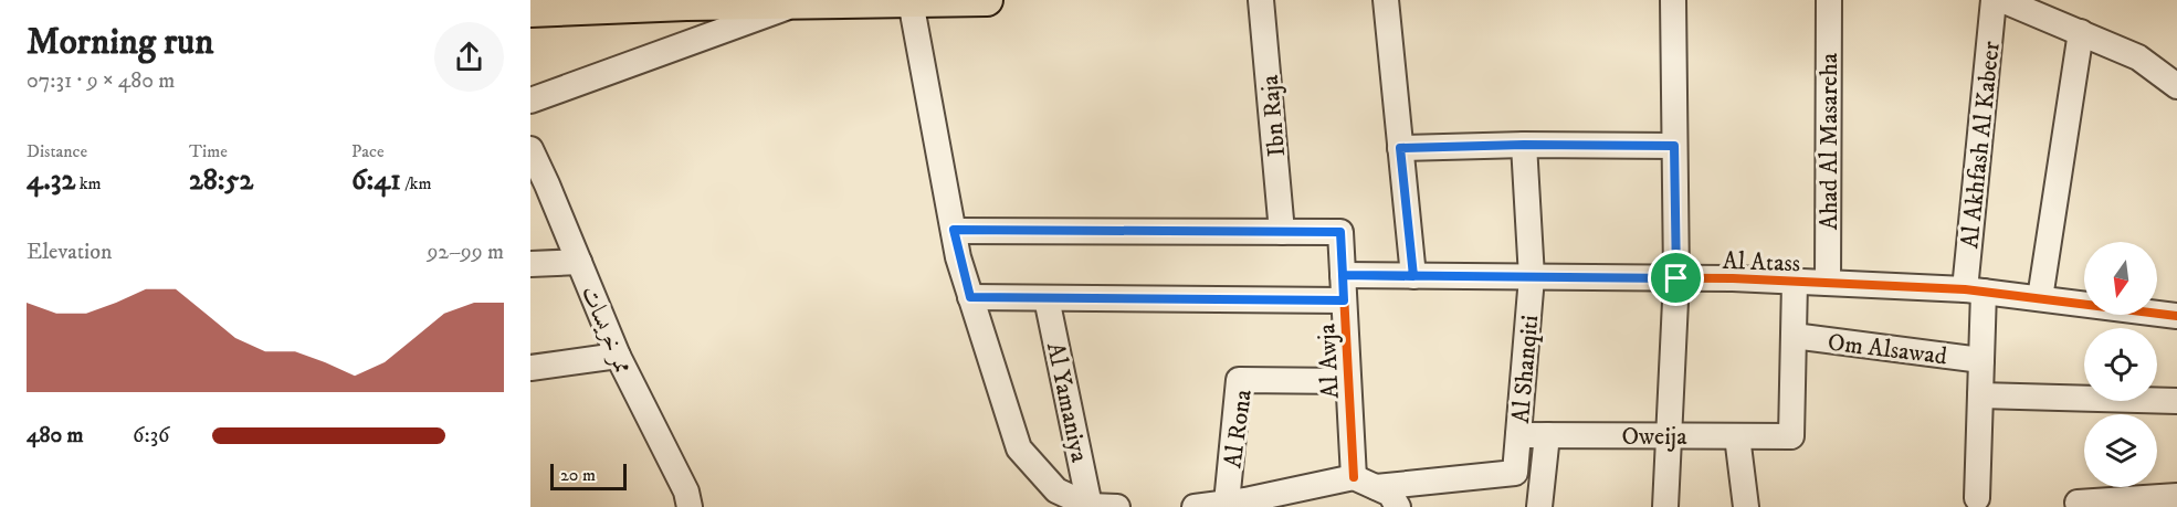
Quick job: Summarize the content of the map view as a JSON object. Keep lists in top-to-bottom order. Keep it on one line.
{"streets":{"street":["Ibn Raja","Ahad Al Masareha","Al Akhfash Al Kabeer","Al Atass","ممر خريسات","Om Alsawad","Al Awja","Al Shanqiti","Al Yamaniya","Al Rona","Oweija"]},"crossings":[["Ibn Raja","Al Awja"],["Ahad Al Masareha","Al Atass"],["Al Akhfash Al Kabeer","Al Atass"],["Al Akhfash Al Kabeer","Om Alsawad"],["Al Atass","Al Awja"],["Al Atass","Al Shanqiti"],["Om Alsawad","Oweija"],["Al Awja","Al Shanqiti"],["Al Awja","Al Rona"],["Al Shanqiti","Oweija"]],"scale_bar":"20 m","north":"bottom","page":{"heading":["Morning run","07:31 · 9 × 480 m"],"stats":[["Distance","4.32 km"],["Time","28:52"],["Pace","6:41 /km"]],"chart":["Elevation","92–99 m"],"list":[{"name":"480 m","note":"6:36"}],"scale":"20 m"}}
